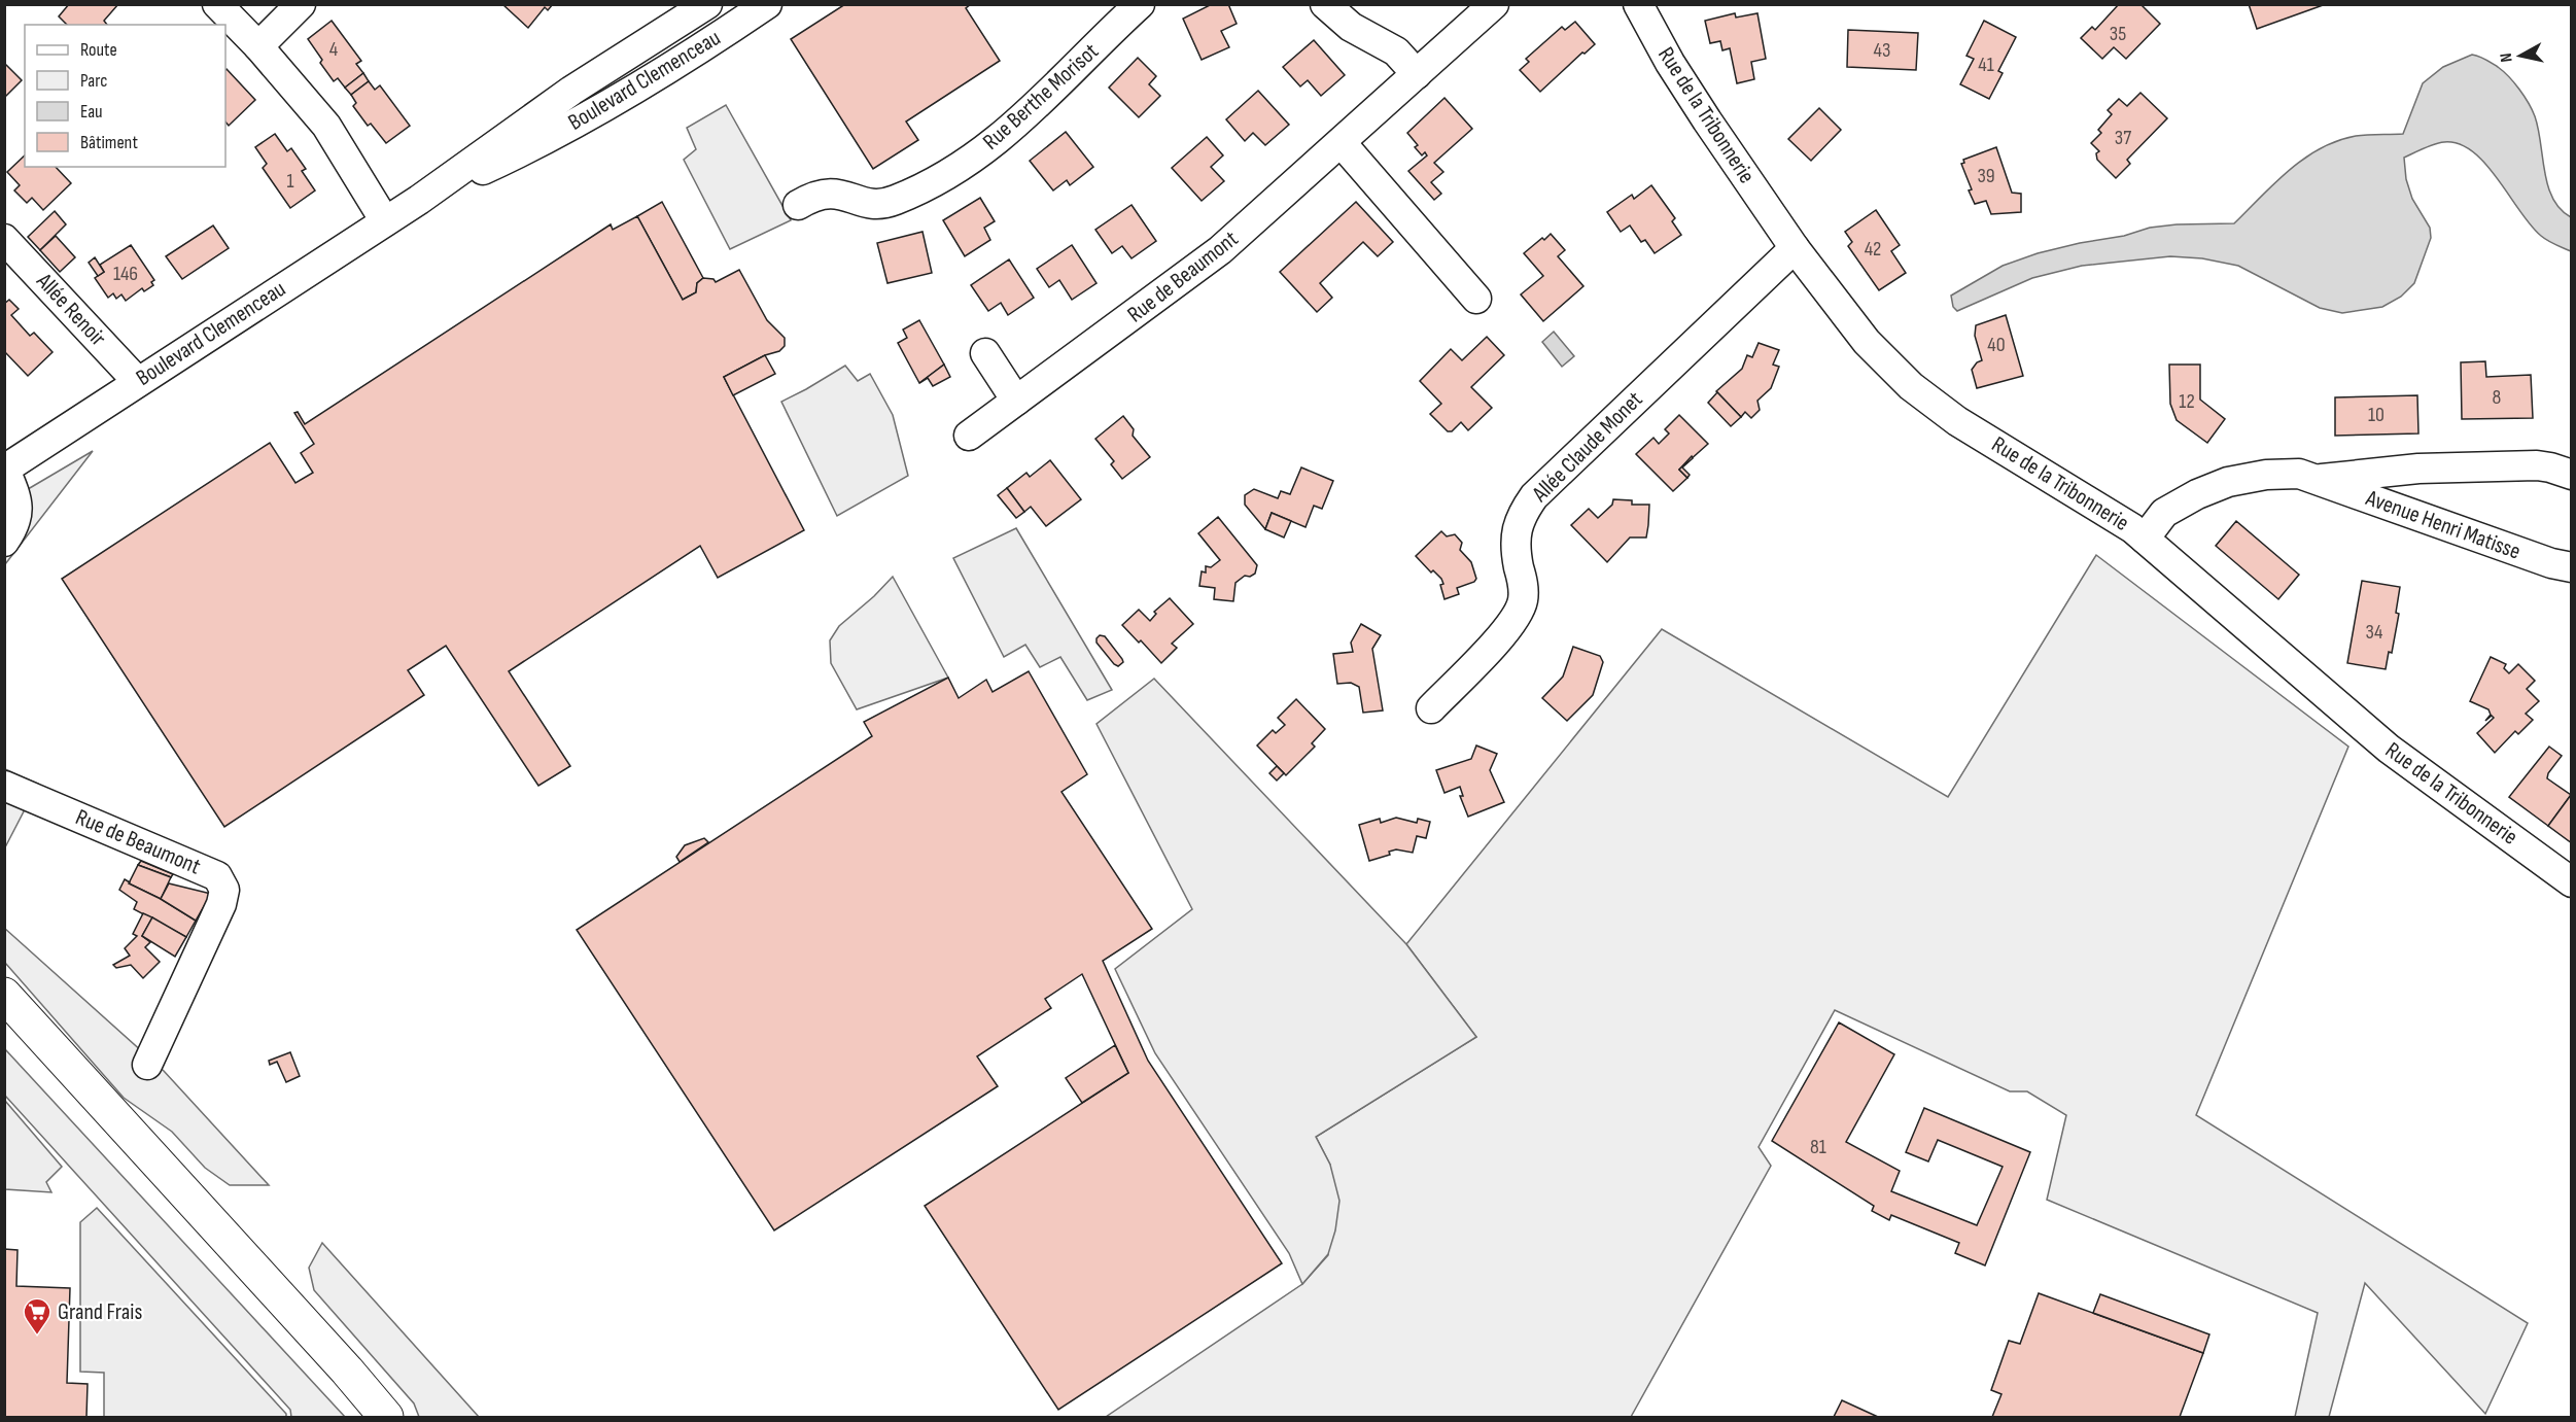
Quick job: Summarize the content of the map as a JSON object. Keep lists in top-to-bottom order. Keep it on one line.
{"streets":{"street":["Boulevard Clemenceau","Rue Berthe Morisot","Rue de la Tribonnerie","Rue de Beaumont","Allée Renoir","Allée Claude Monet","Avenue Henri Matisse"]},"crossings":[["Boulevard Clemenceau","Allée Renoir"],["Rue de la Tribonnerie","Allée Claude Monet"],["Rue de la Tribonnerie","Avenue Henri Matisse"]],"places":{"supermarket":["Grand Frais"]},"house_numbers":["35","4","43","41","37","39","1","42","146","40","8","12","10","34","81"],"legend":["Route","Parc","Eau","Bâtiment"],"north":"left"}
